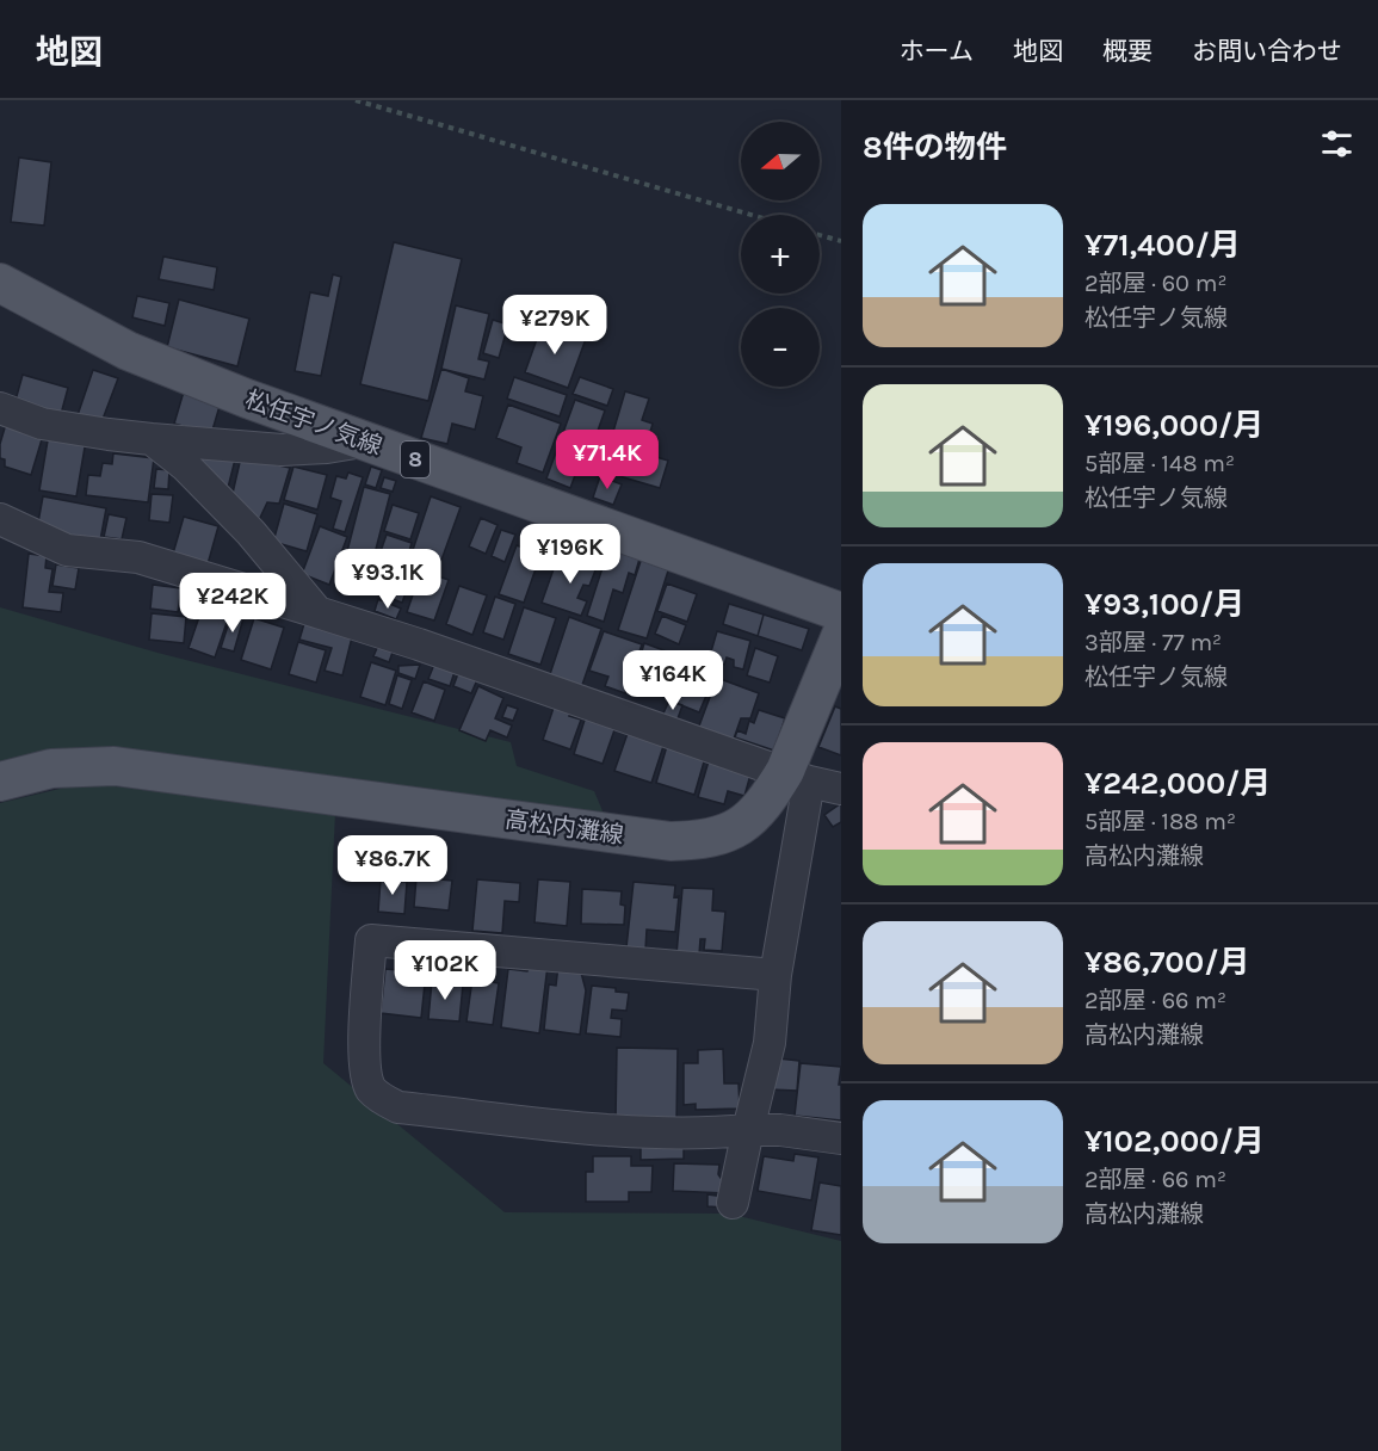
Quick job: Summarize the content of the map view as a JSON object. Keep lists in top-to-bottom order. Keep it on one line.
{"streets":{"main road":["松任宇ノ気線","8","高松内灘線"]},"north":"left","page":{"header":"地図","nav":["ホーム","地図","概要","お問い合わせ"],"heading":"8件の物件","map_buttons":["+","−"],"list":[{"name":"¥71,400/月","note":"2部屋 · 60 m² · 松任宇ノ気線"},{"name":"¥196,000/月","note":"5部屋 · 148 m² · 松任宇ノ気線"},{"name":"¥93,100/月","note":"3部屋 · 77 m² · 松任宇ノ気線"},{"name":"¥242,000/月","note":"5部屋 · 188 m² · 高松内灘線"},{"name":"¥86,700/月","note":"2部屋 · 66 m² · 高松内灘線"},{"name":"¥102,000/月","note":"2部屋 · 66 m² · 高松内灘線"}],"price":["¥279K","¥71.4K","¥196K","¥93.1K","¥242K","¥164K","¥86.7K","¥102K"]}}
